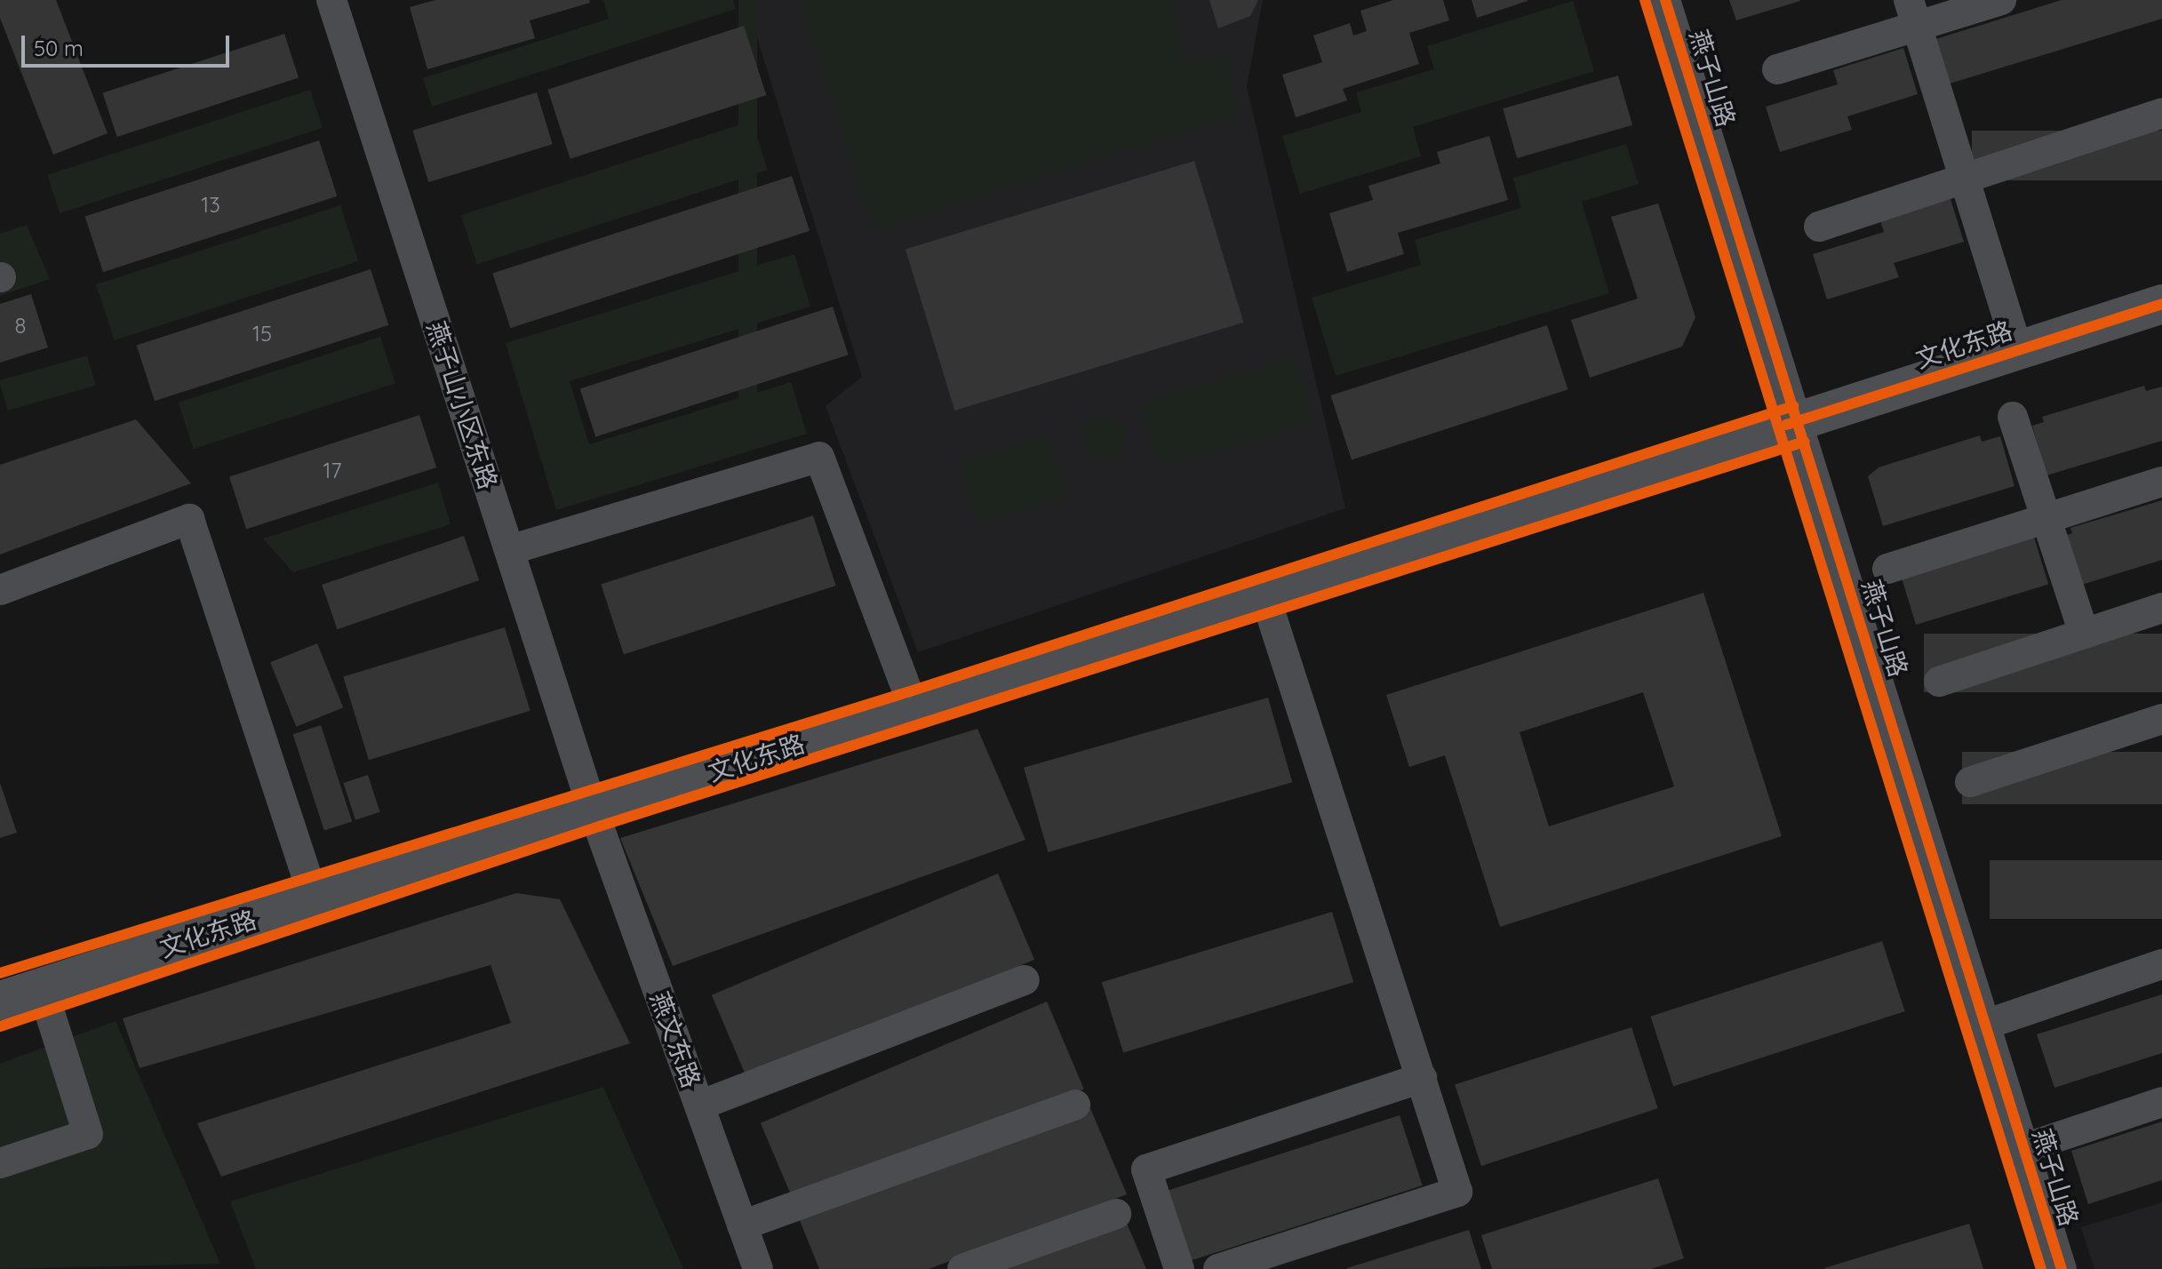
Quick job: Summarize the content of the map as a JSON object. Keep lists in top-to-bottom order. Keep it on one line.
{"streets":{"main road":["文化东路"],"street":["燕子山路","燕子山小区东路","燕文东路"]},"crossings":[["燕子山路","文化东路"],["文化东路","燕子山小区东路"],["文化东路","燕文东路"],["燕子山小区东路","燕文东路"]],"house_numbers":["13","8","15","17"],"scale_bar":"50 m"}
